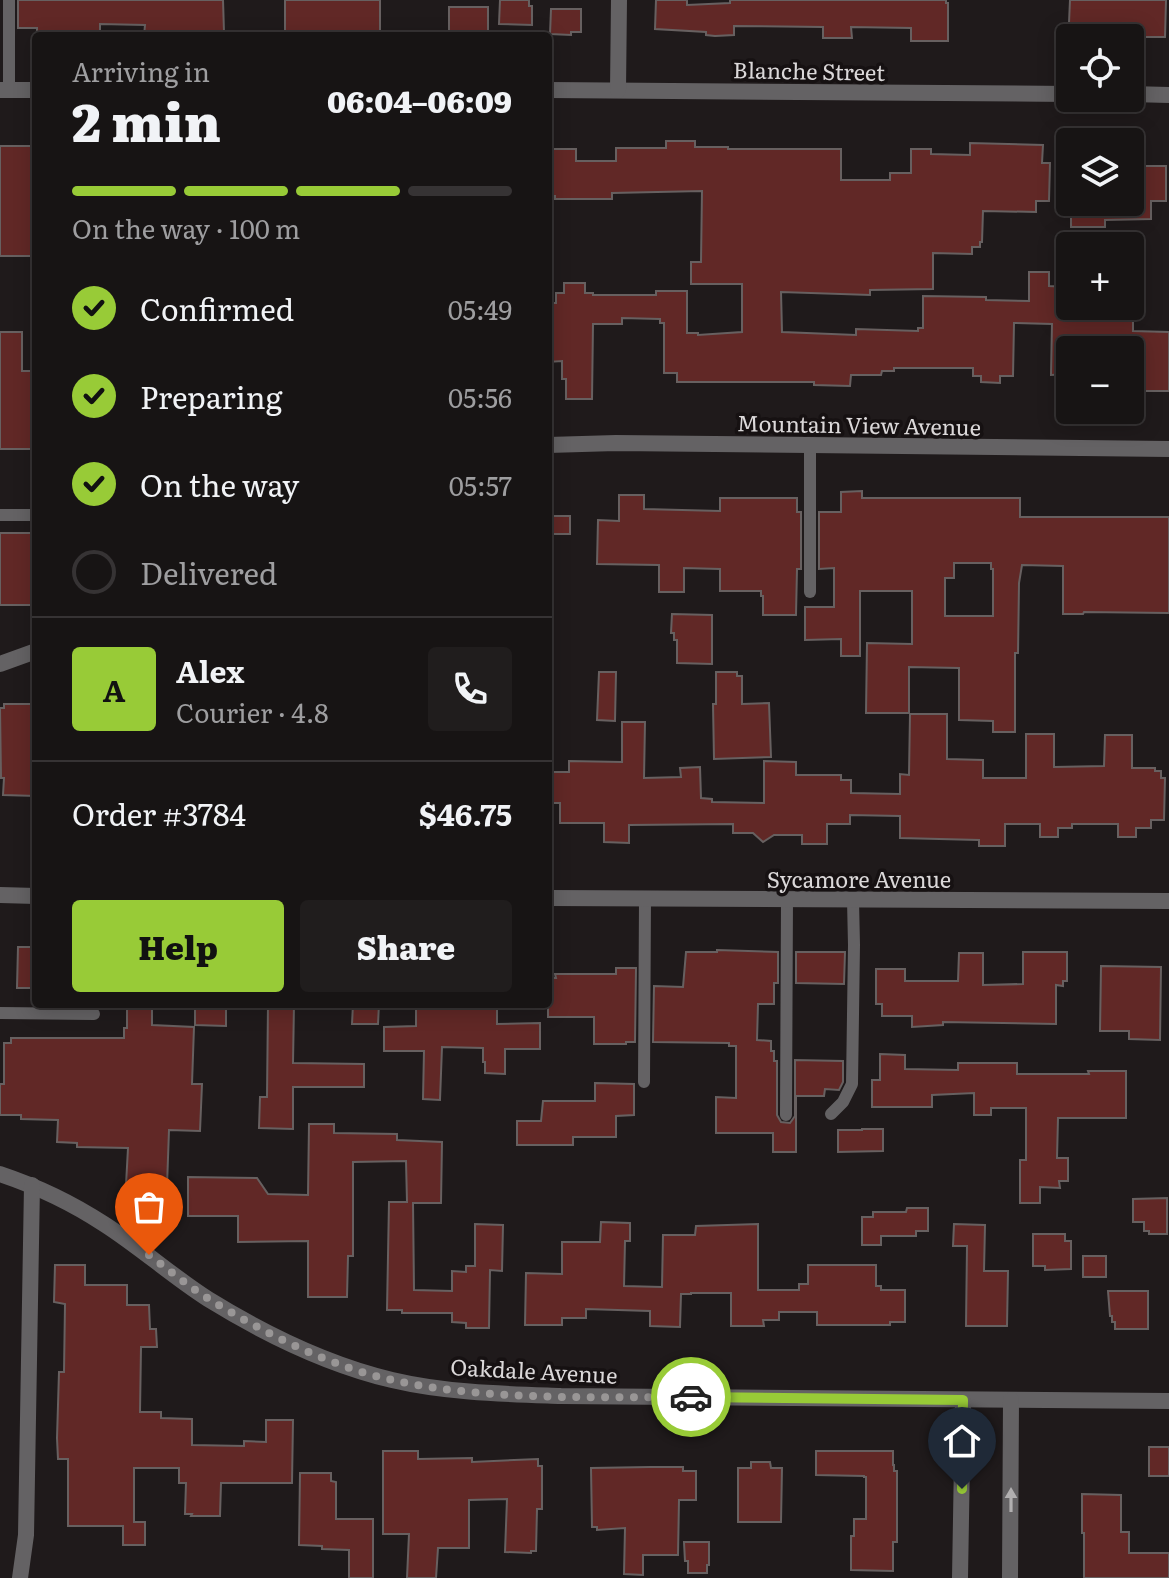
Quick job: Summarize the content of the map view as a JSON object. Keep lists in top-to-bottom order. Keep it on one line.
{"streets":{"street":["Blanche Street","Mountain View Avenue","Sycamore Avenue","Oakdale Avenue"]},"page":{"map_buttons":["+","−"],"heading":["2 min","Arriving in","06:04–06:09"],"panel":["Alex","Courier · 4.8","Order #3784","$46.75"],"bar":"On the way · 100 m","list":[["Confirmed","05:49"],["Preparing","05:56"],["On the way","05:57"],"Delivered"],"round":"A","buttons":["Help","Share"]}}
